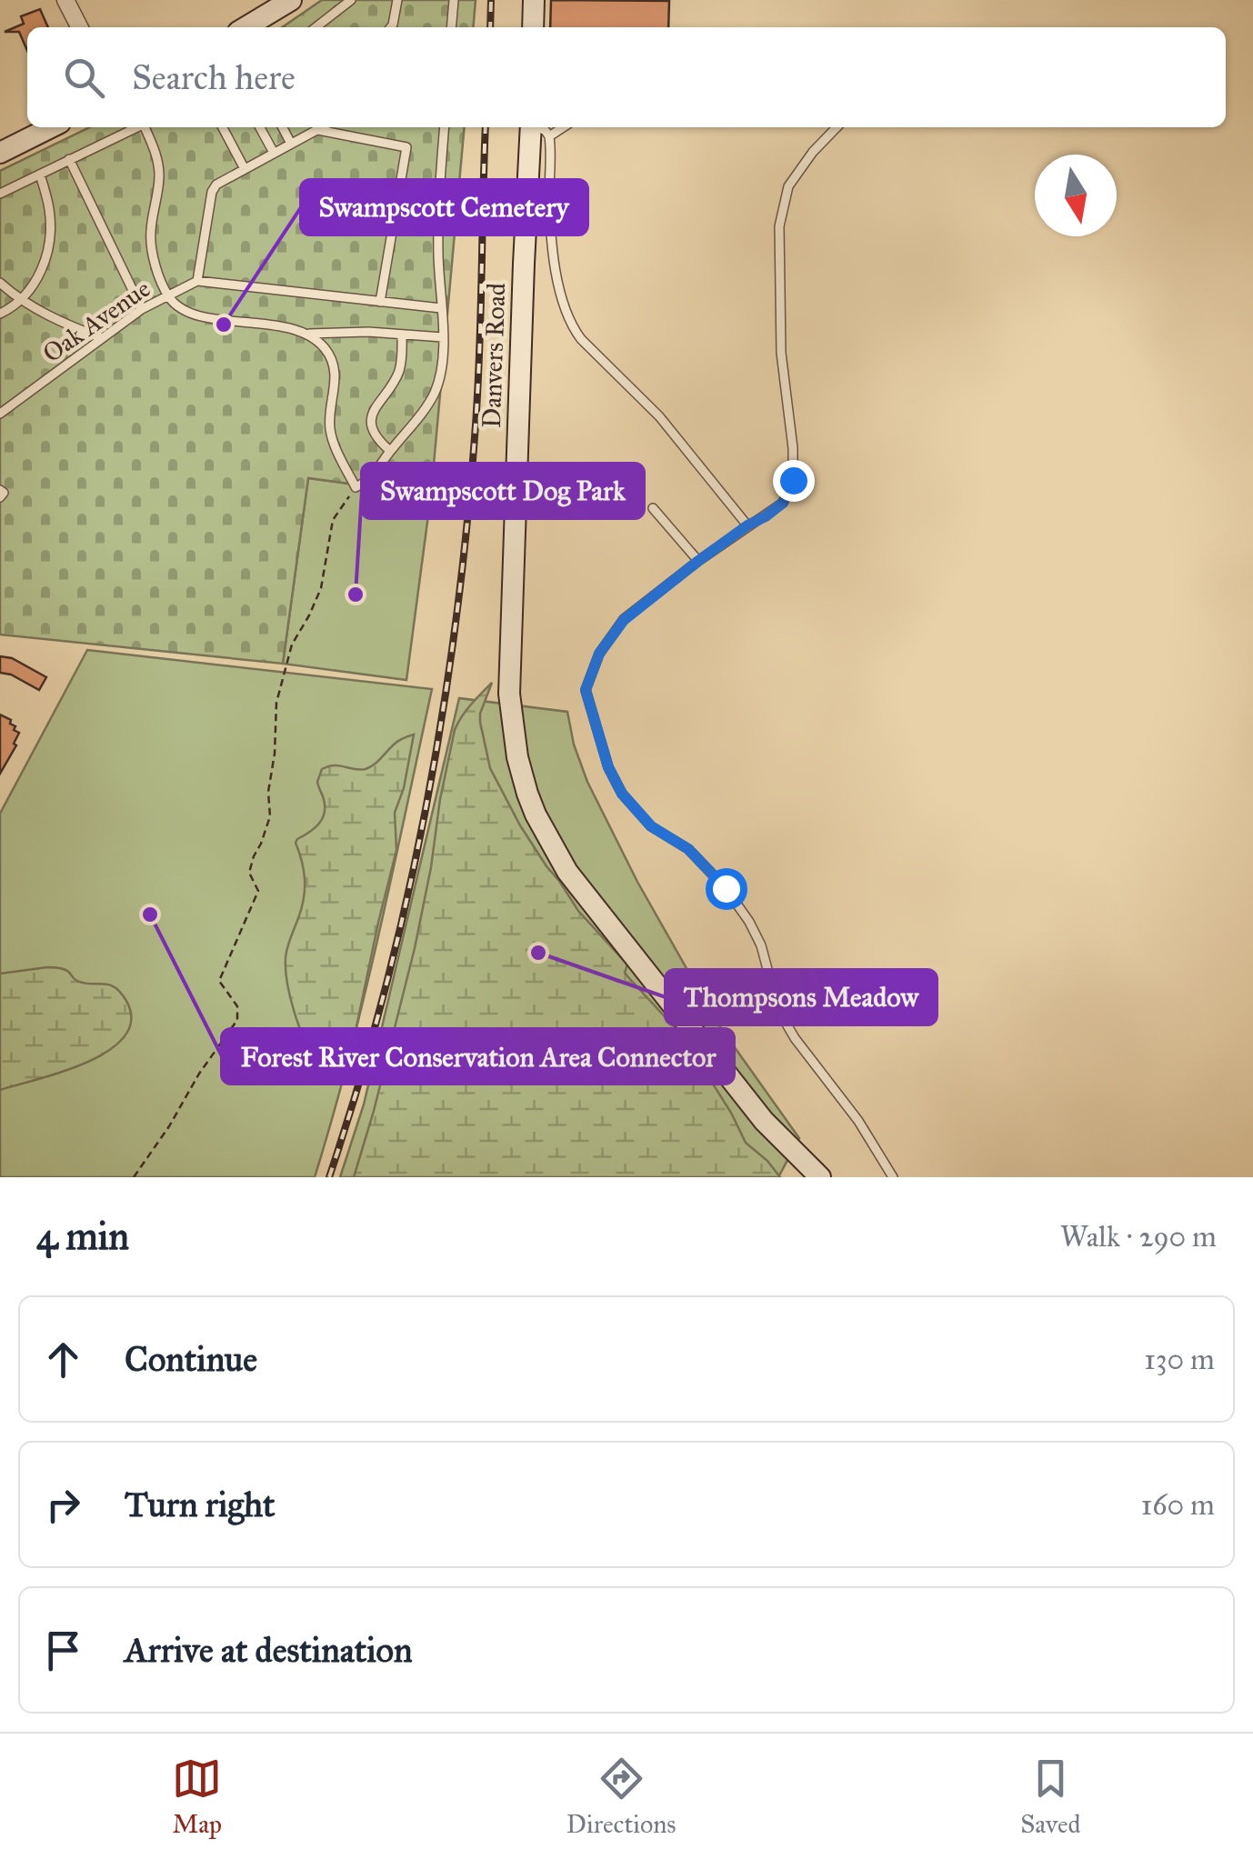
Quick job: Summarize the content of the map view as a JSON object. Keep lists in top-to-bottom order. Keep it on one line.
{"streets":{"street":["Danvers Road"],"lane":["Oak Avenue"]},"places":["Swampscott Cemetery","Swampscott Dog Park","Forest River Conservation Area Connector","Thompsons Meadow"],"north":"bottom","page":{"search":"Search here","heading":["4 min","Walk · 290 m"],"list":[["Continue","130 m"],["Turn right","160 m"],"Arrive at destination"],"nav":["Map","Directions","Saved"]}}
